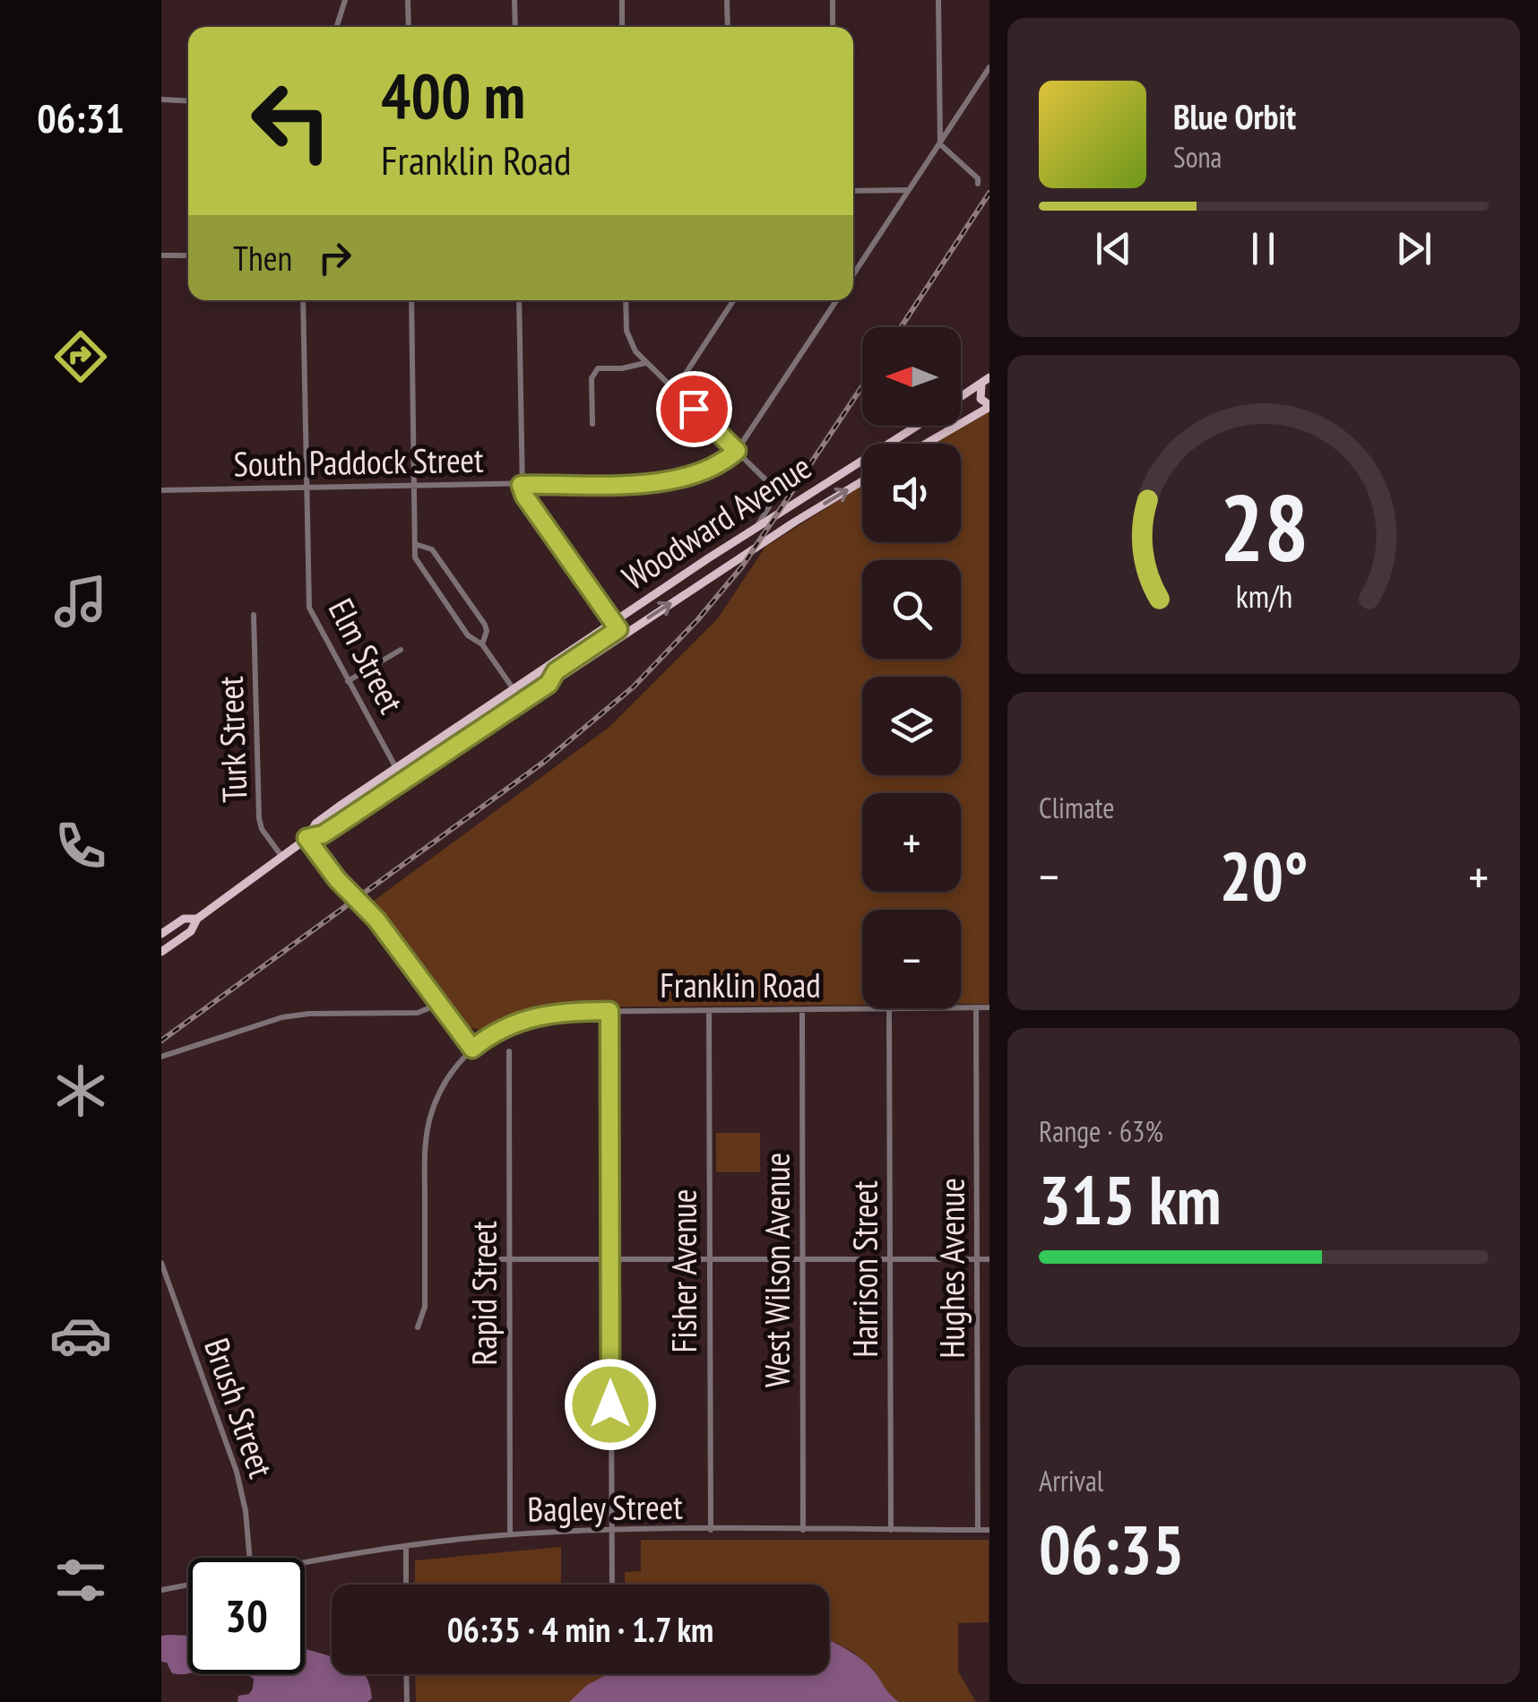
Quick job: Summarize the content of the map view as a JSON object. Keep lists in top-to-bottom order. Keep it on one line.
{"streets":{"main road":["Woodward Avenue"],"street":["South Paddock Street","Elm Street","Turk Street","Franklin Road","Hughes Avenue","Harrison Street","West Wilson Avenue","Fisher Avenue","Rapid Street","Brush Street","Bagley Street"]},"crossings":[["South Paddock Street","Elm Street"],["Woodward Avenue","Elm Street"],["Woodward Avenue","Turk Street"],["Franklin Road","Hughes Avenue"],["Franklin Road","Harrison Street"],["Franklin Road","West Wilson Avenue"],["Franklin Road","Fisher Avenue"],["Hughes Avenue","Bagley Street"],["Harrison Street","Bagley Street"],["West Wilson Avenue","Bagley Street"],["Fisher Avenue","Bagley Street"],["Rapid Street","Bagley Street"]],"north":"left","page":{"tabs":"06:31","turn":["400 m","Franklin Road"],"song":["Blue Orbit","Sona"],"then":"Then","map_buttons":["+","−"],"tile":["Climate",["Range · 63%","315 km"],["Arrival","06:35"]],"heat":["−","20°","+"],"limit":"30","trip":"06:35 · 4 min · 1.7 km","gauge":["28","km/h"]}}
